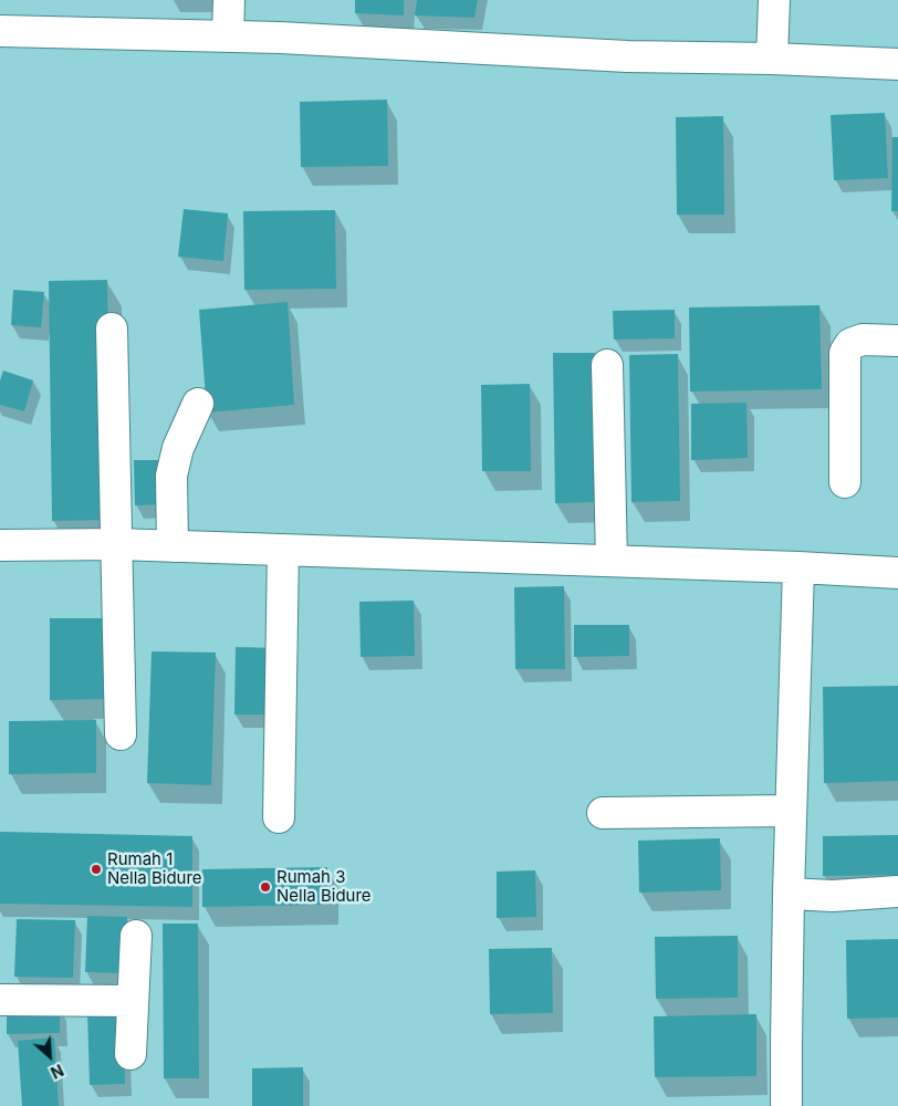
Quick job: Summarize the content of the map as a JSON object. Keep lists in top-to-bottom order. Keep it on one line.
{"places":["Rumah 1 Nella Bidure","Rumah 3 Nella Bidure"],"north":"bottom right"}
